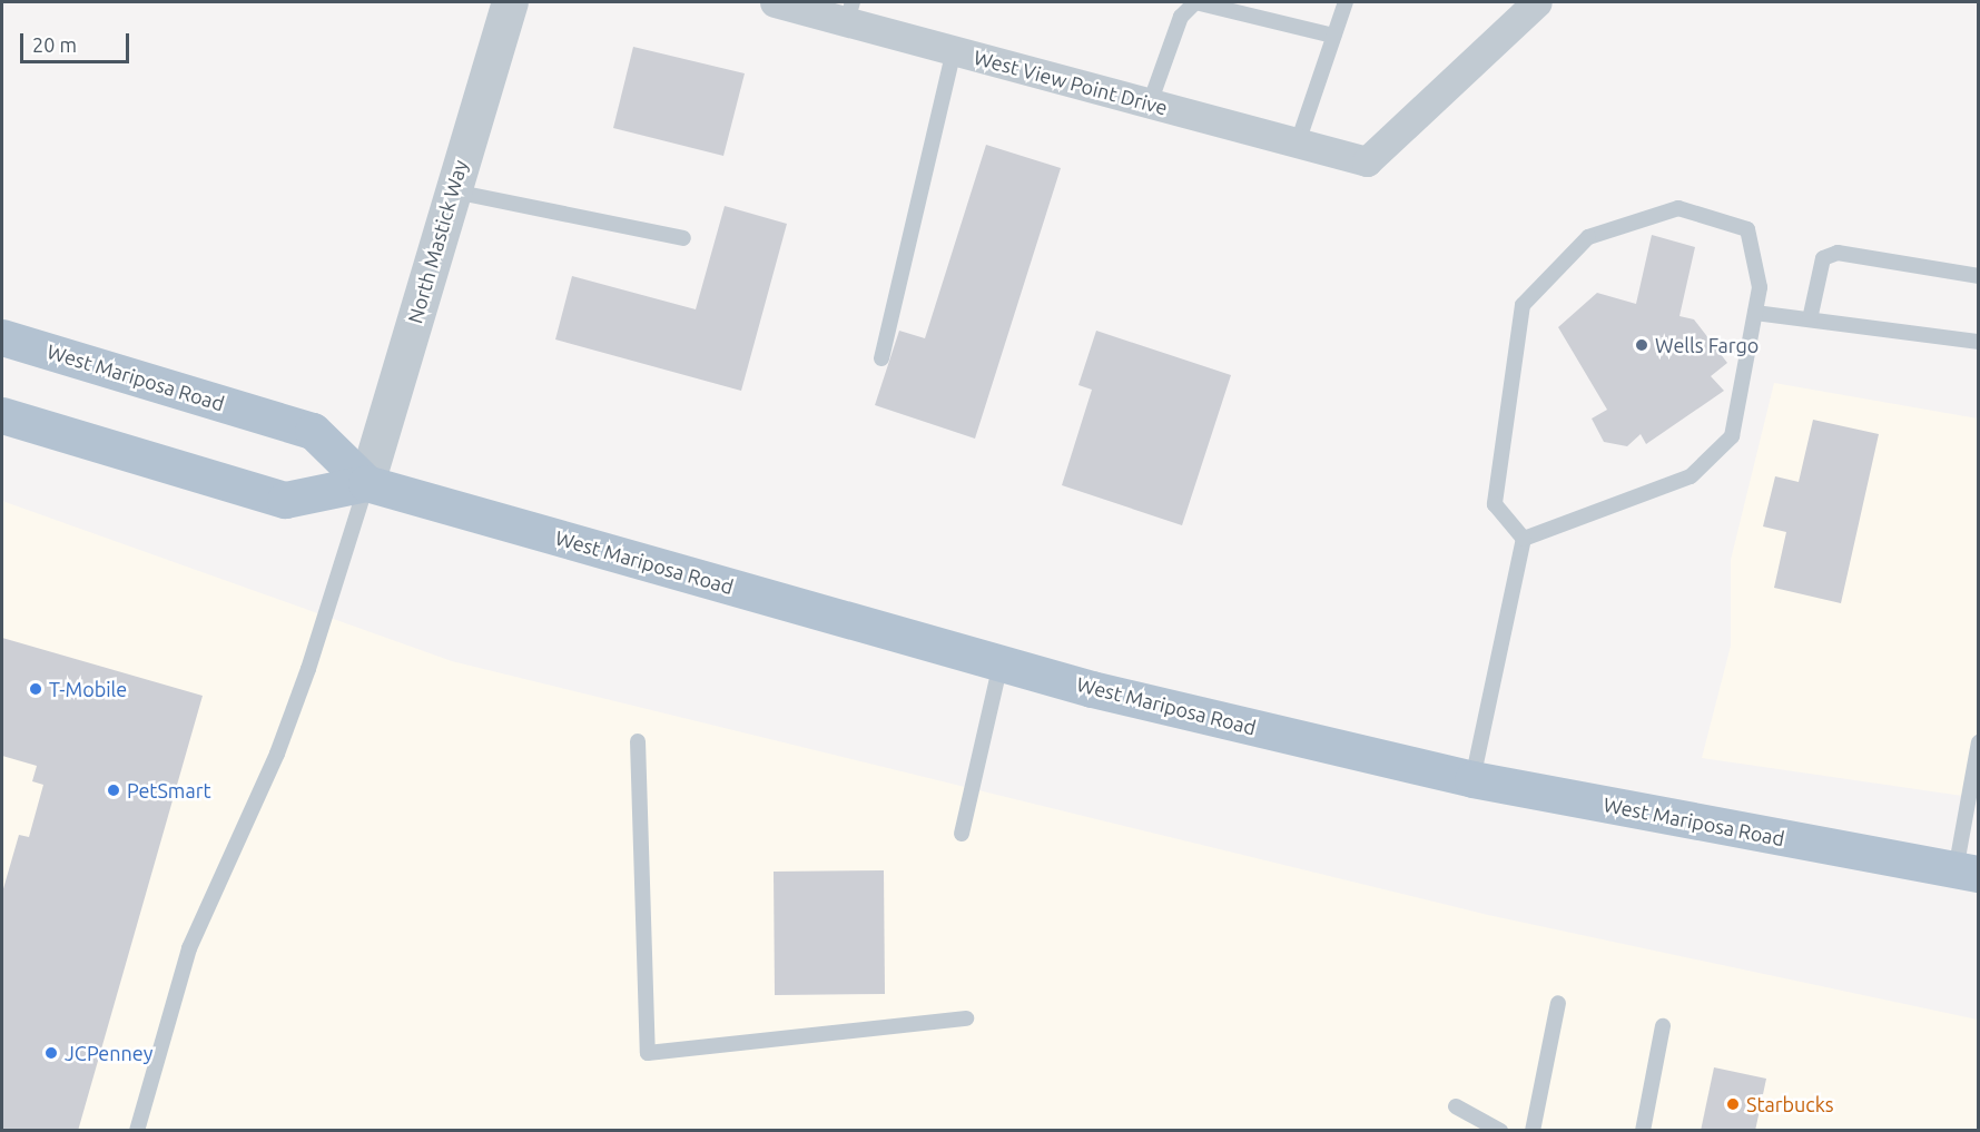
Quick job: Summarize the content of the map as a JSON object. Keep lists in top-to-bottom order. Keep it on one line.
{"streets":{"main road":["West Mariposa Road"],"street":["West View Point Drive","North Mastick Way"]},"crossings":[["North Mastick Way","West Mariposa Road"]],"places":["Wells Fargo","T-Mobile","PetSmart","JCPenney","Starbucks"],"scale_bar":"20 m"}
